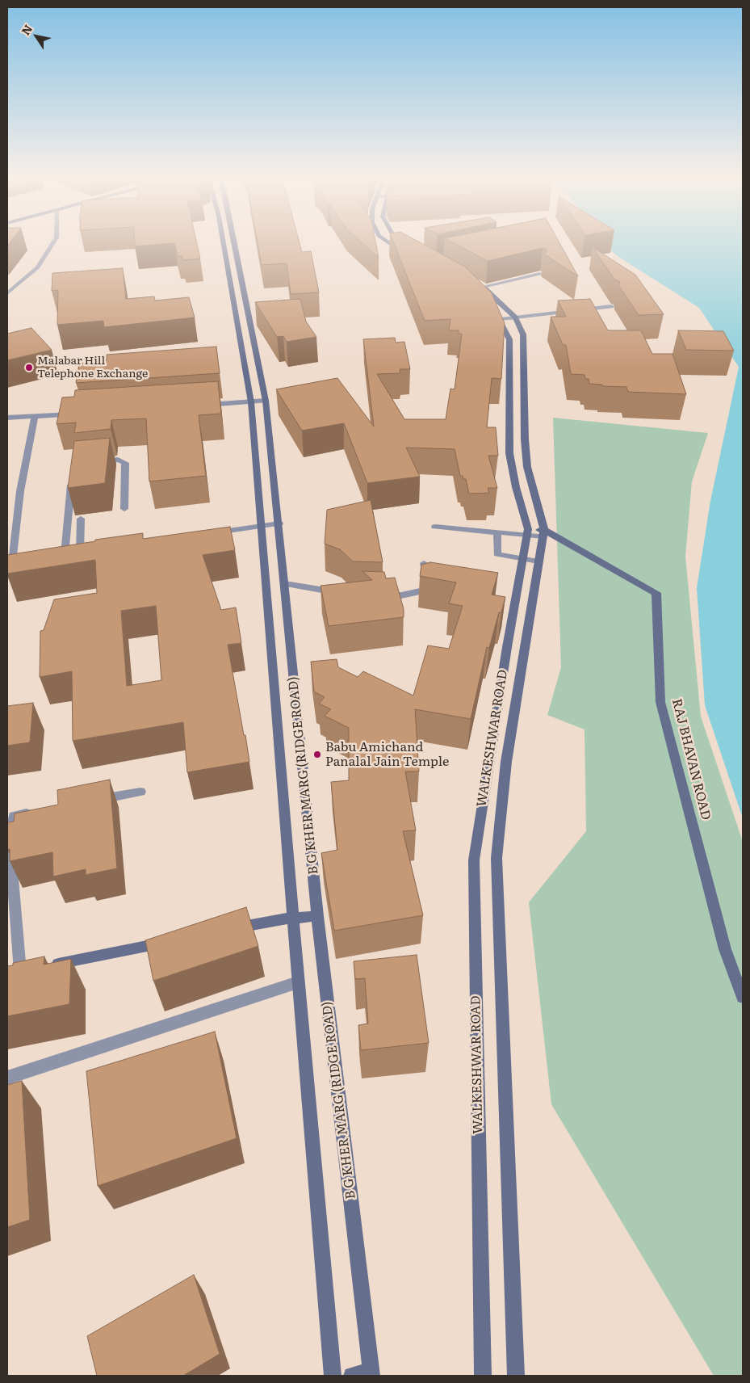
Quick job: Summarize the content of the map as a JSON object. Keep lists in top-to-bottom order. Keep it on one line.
{"streets":{"street":["WALKESHWAR ROAD","RAJ BHAVAN ROAD","B G KHER MARG (RIDGE ROAD)"]},"crossings":[["WALKESHWAR ROAD","RAJ BHAVAN ROAD"]],"places":["Malabar Hill Telephone Exchange","Babu Amichand Panalal Jain Temple"],"north":"top left"}
